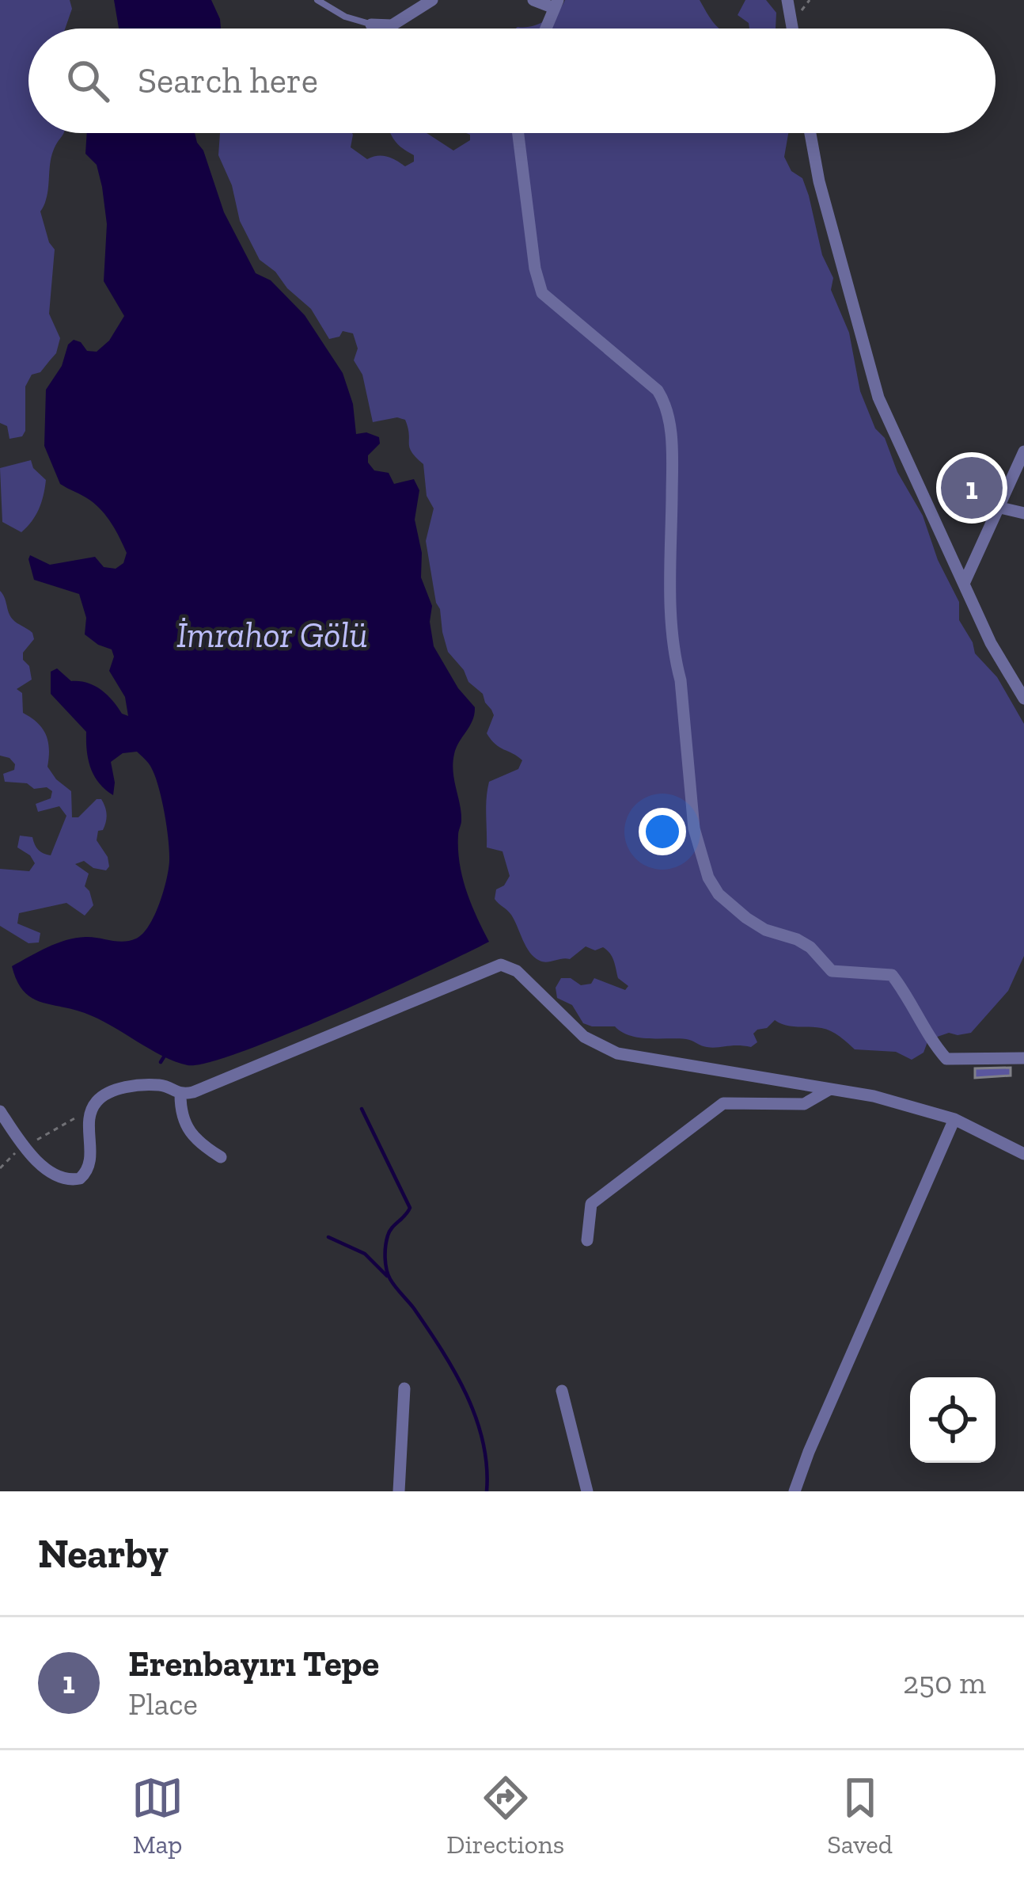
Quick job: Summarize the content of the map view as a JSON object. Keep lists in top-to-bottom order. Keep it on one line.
{"water":["İmrahor Gölü"],"page":{"search":"Search here","pins":"1","heading":"Nearby","list":[{"mark":"1","name":"Erenbayırı Tepe","note":"Place","value":"250 m"}],"nav":["Map","Directions","Saved"]}}
